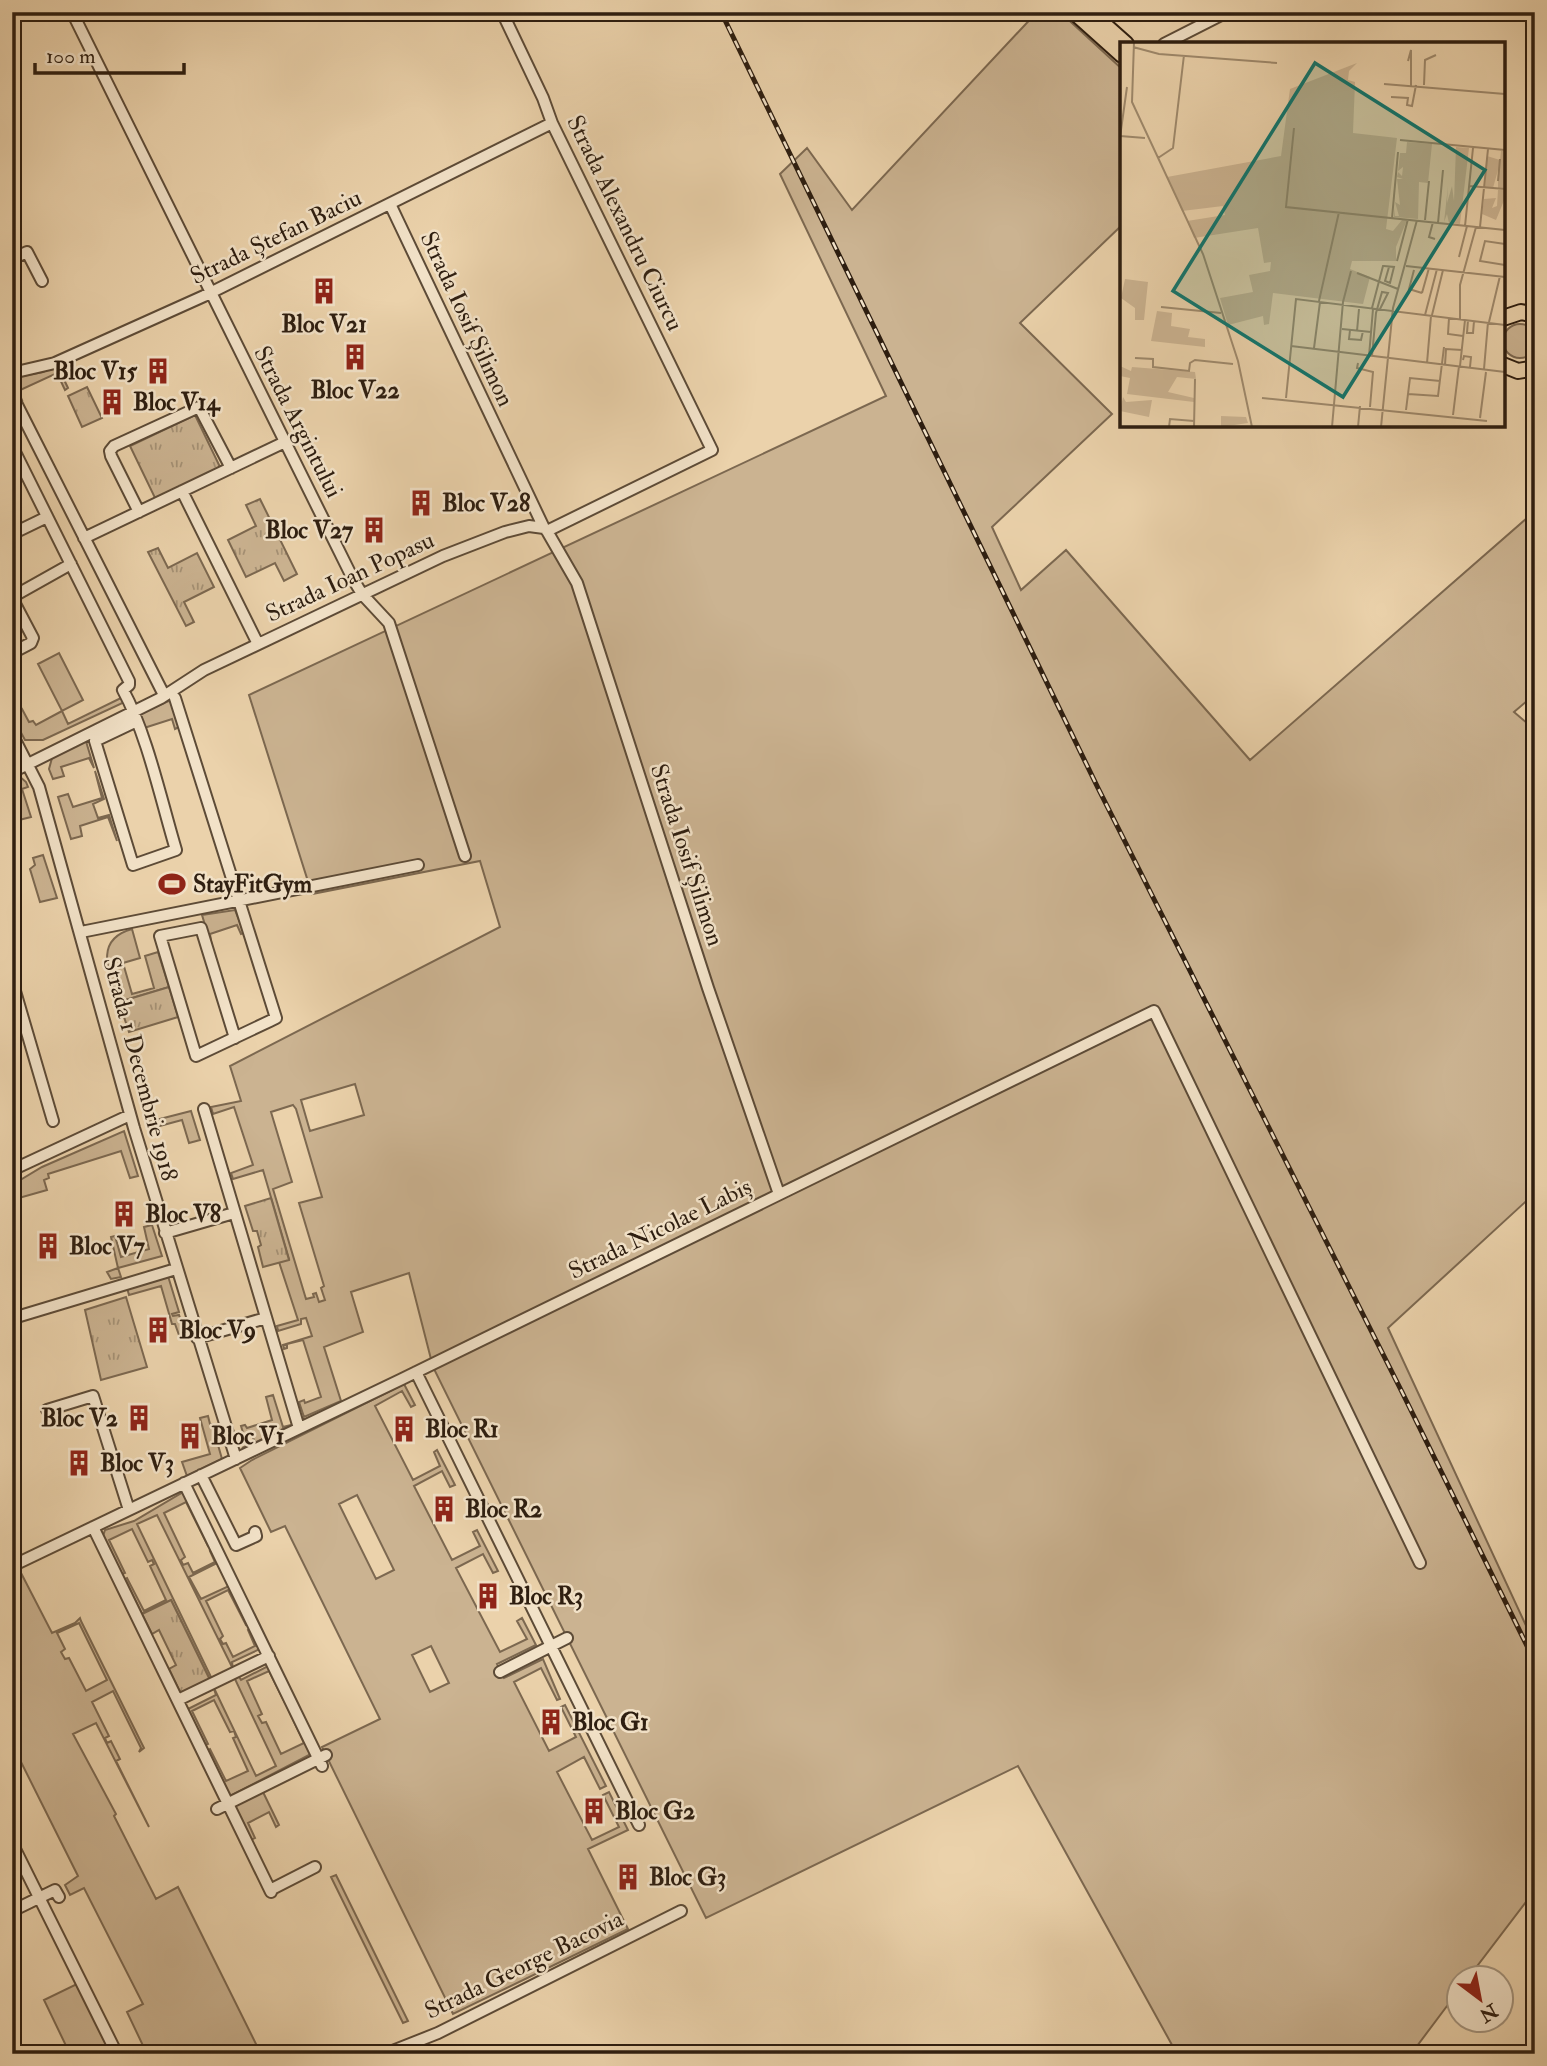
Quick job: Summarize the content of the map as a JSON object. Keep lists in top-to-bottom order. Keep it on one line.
{"streets":{"street":["Strada Alexandru Ciurcu","Strada Ștefan Baciu","Strada Iosif Șilimon","Strada Argintului","Strada Ioan Popasu","Strada 1 Decembrie 1918","Strada Nicolae Labiș","Strada George Bacovia"]},"crossings":[["Strada Alexandru Ciurcu","Strada Ștefan Baciu"],["Strada Alexandru Ciurcu","Strada Ioan Popasu"],["Strada Ștefan Baciu","Strada Iosif Șilimon"],["Strada Ștefan Baciu","Strada Argintului"],["Strada Iosif Șilimon","Strada Ioan Popasu"],["Strada Iosif Șilimon","Strada Nicolae Labiș"],["Strada Argintului","Strada Ioan Popasu"],["Strada Ioan Popasu","Strada 1 Decembrie 1918"],["Strada 1 Decembrie 1918","Strada Nicolae Labiș"]],"places":{"building":["Bloc V21","Bloc V22","Bloc V15","Bloc V14","Bloc V28","Bloc V27","Bloc V8","Bloc V7","Bloc V9","Bloc V2","Bloc R1","Bloc V1","Bloc V3","Bloc R2","Bloc R3","Bloc G1","Bloc G2","Bloc G3"],"sports":["StayFitGym"]},"scale_bar":"100 m","north":"bottom right"}
